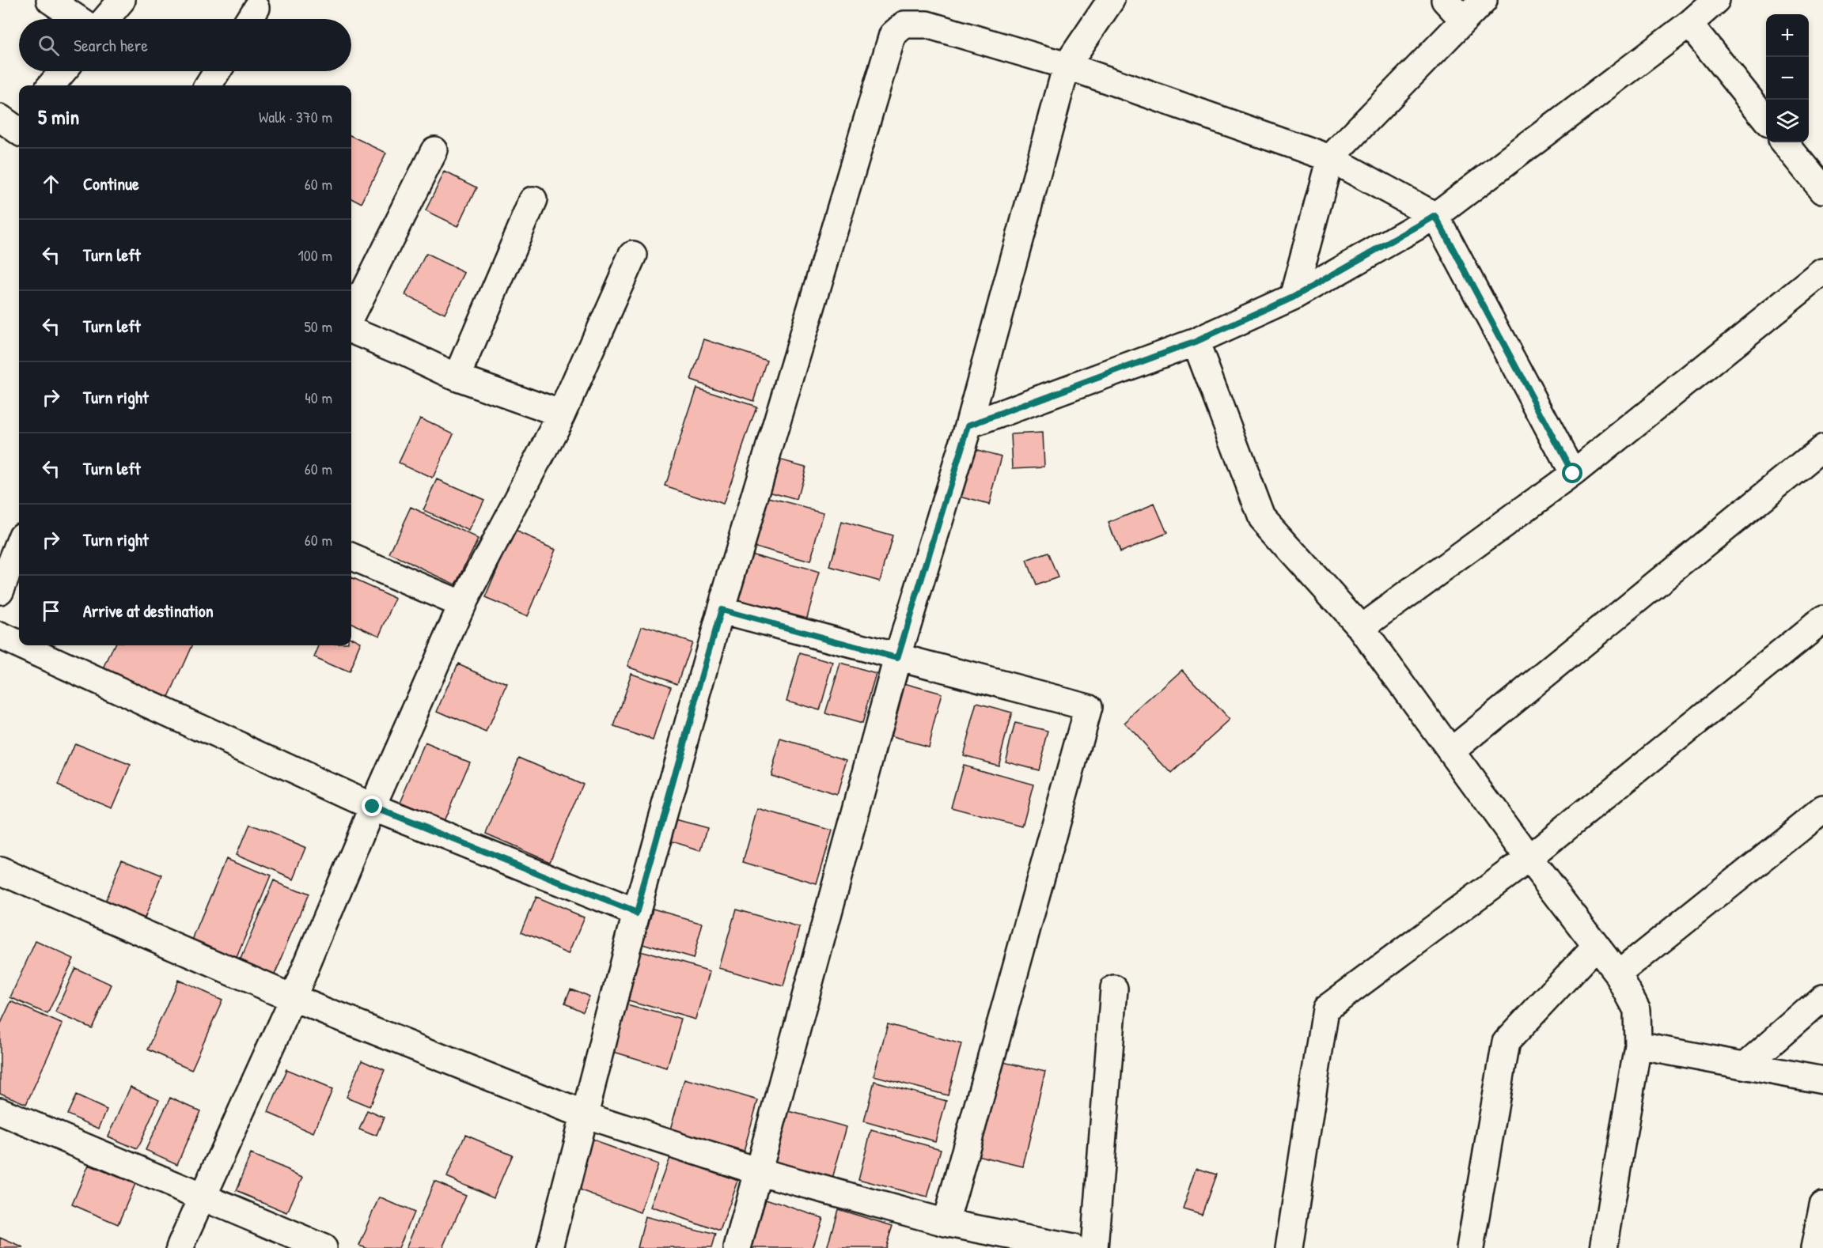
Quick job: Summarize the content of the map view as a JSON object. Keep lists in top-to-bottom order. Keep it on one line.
{"page":{"map_buttons":["+","−"],"search":"Search here","heading":["5 min","Walk · 370 m"],"list":[["Continue","60 m"],["Turn left","100 m"],["Turn left","50 m"],["Turn right","40 m"],["Turn left","60 m"],["Turn right","60 m"],"Arrive at destination"]}}
